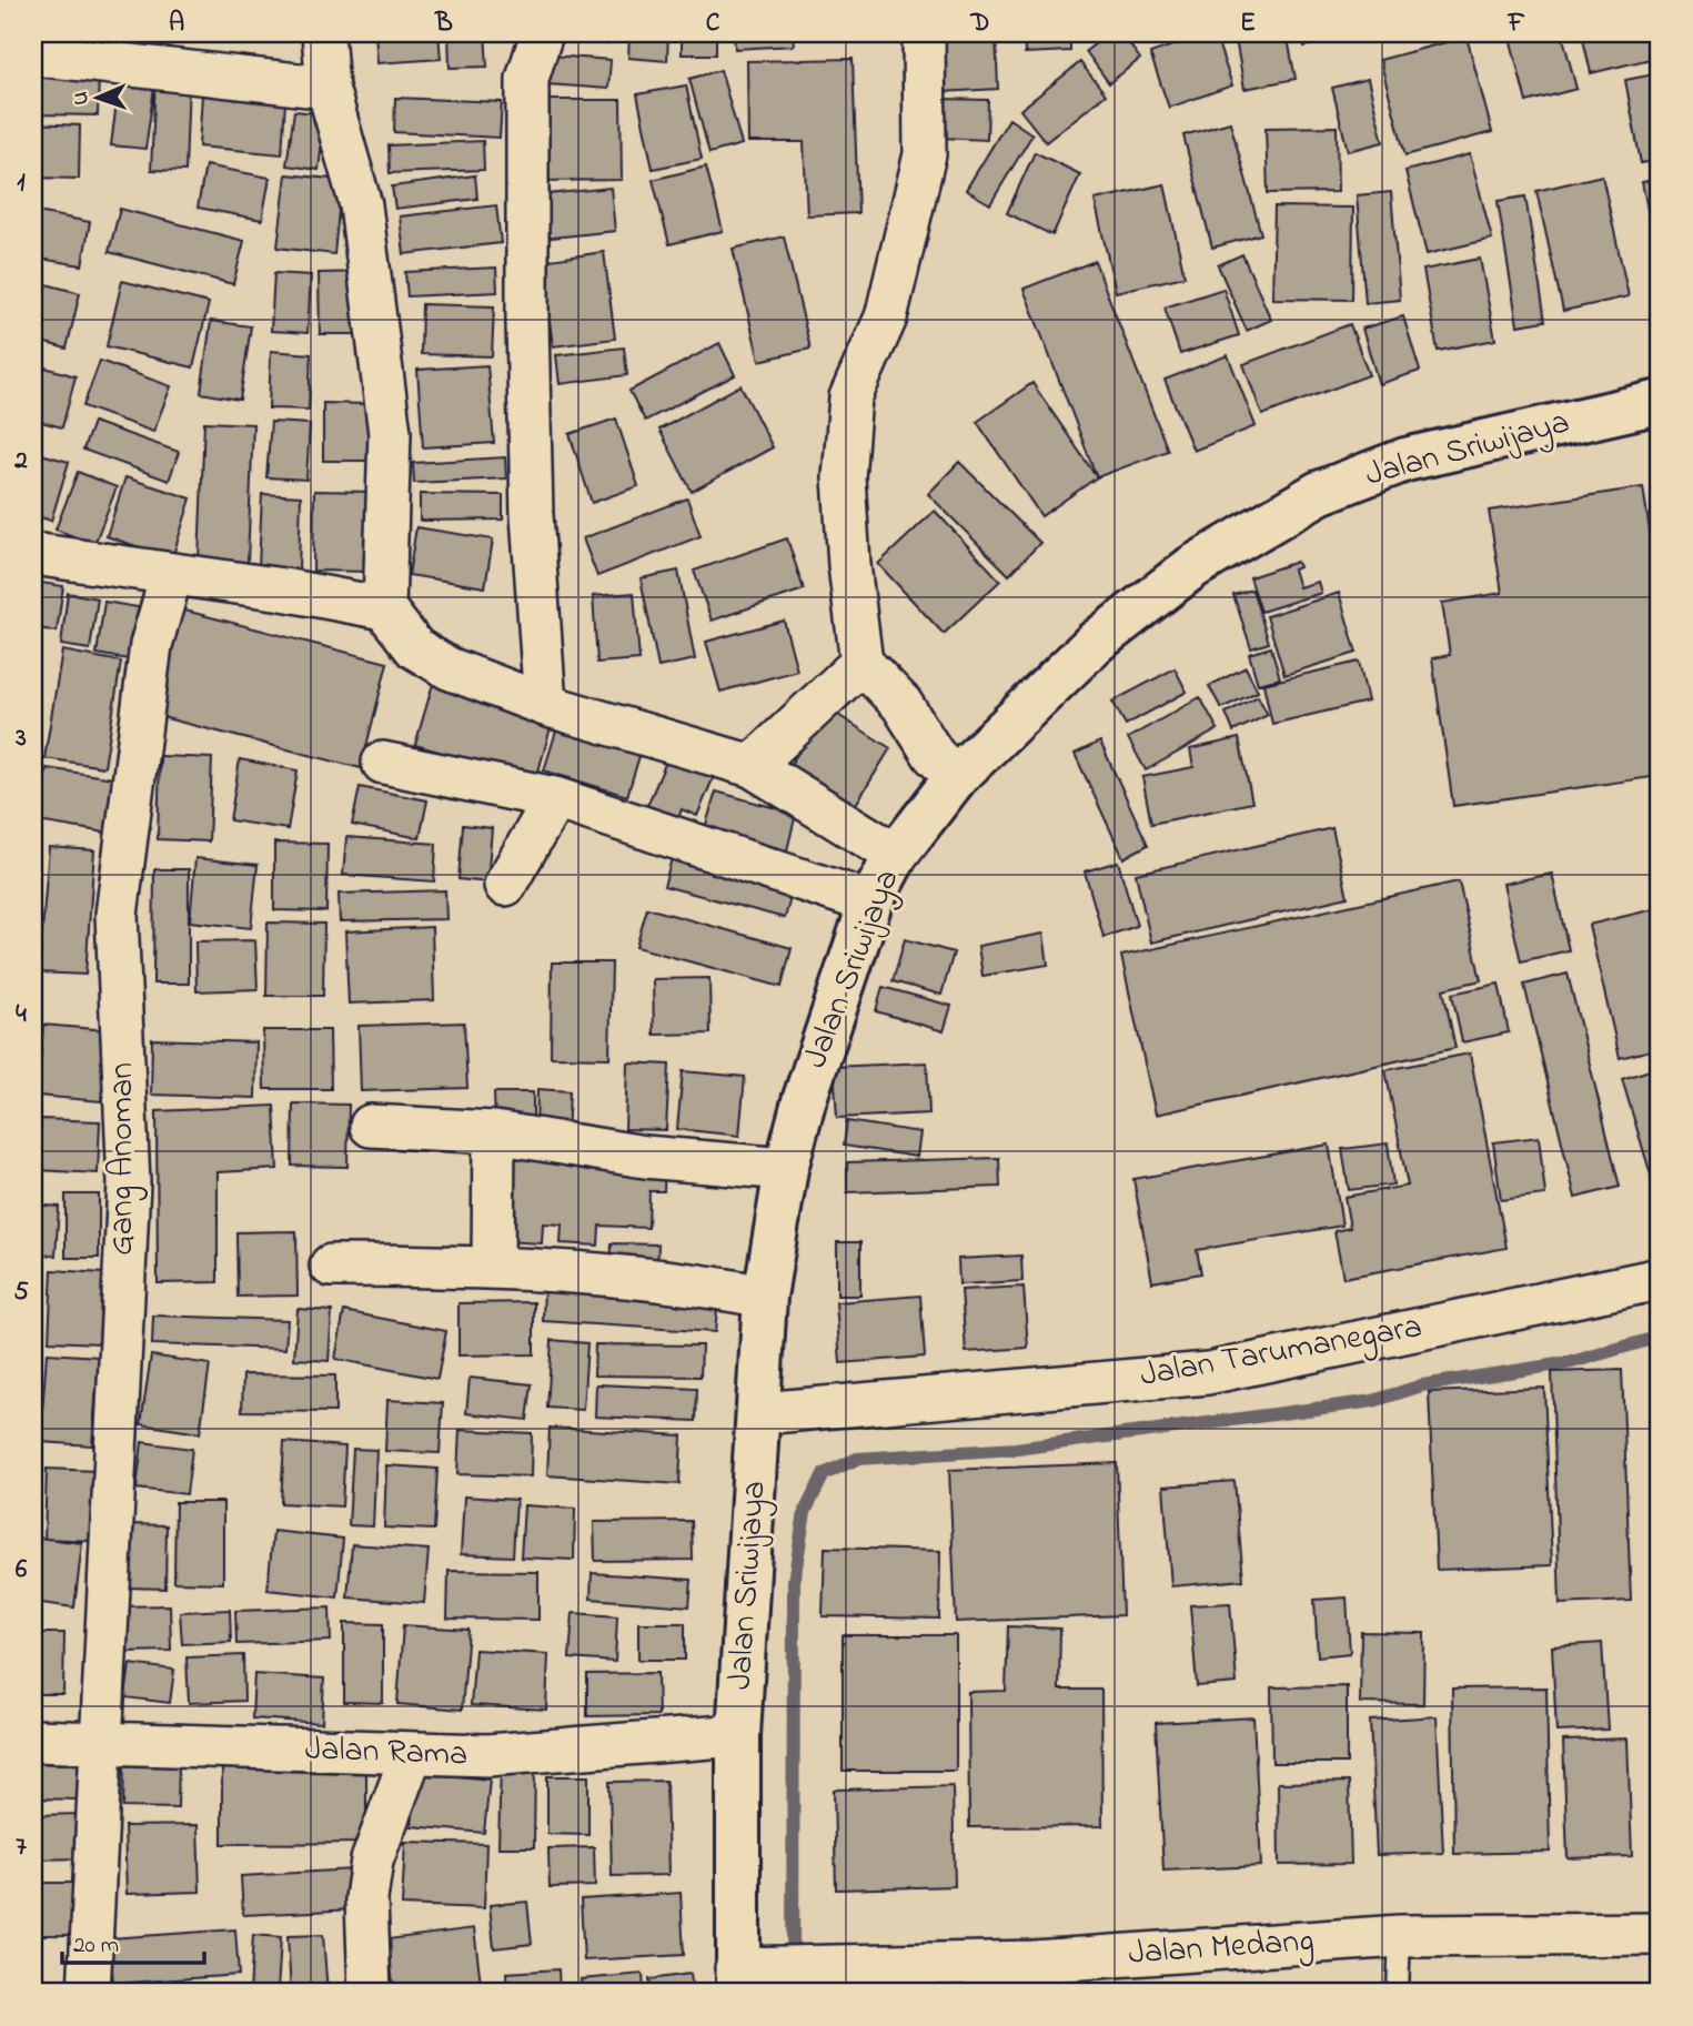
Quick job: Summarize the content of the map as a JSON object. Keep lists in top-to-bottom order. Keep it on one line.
{"streets":{"main road":["Jalan Sriwijaya"],"street":["Gang Anoman","Jalan Tarumanegara","Jalan Rama","Jalan Medang"]},"crossings":[["Jalan Sriwijaya","Jalan Tarumanegara"],["Jalan Sriwijaya","Jalan Rama"],["Jalan Sriwijaya","Jalan Medang"],["Gang Anoman","Jalan Rama"]],"scale_bar":"20 m","north":"left","grid":{"columns":["A","B","C","D","E","F"],"rows":["1","2","3","4","5","6","7"]}}
